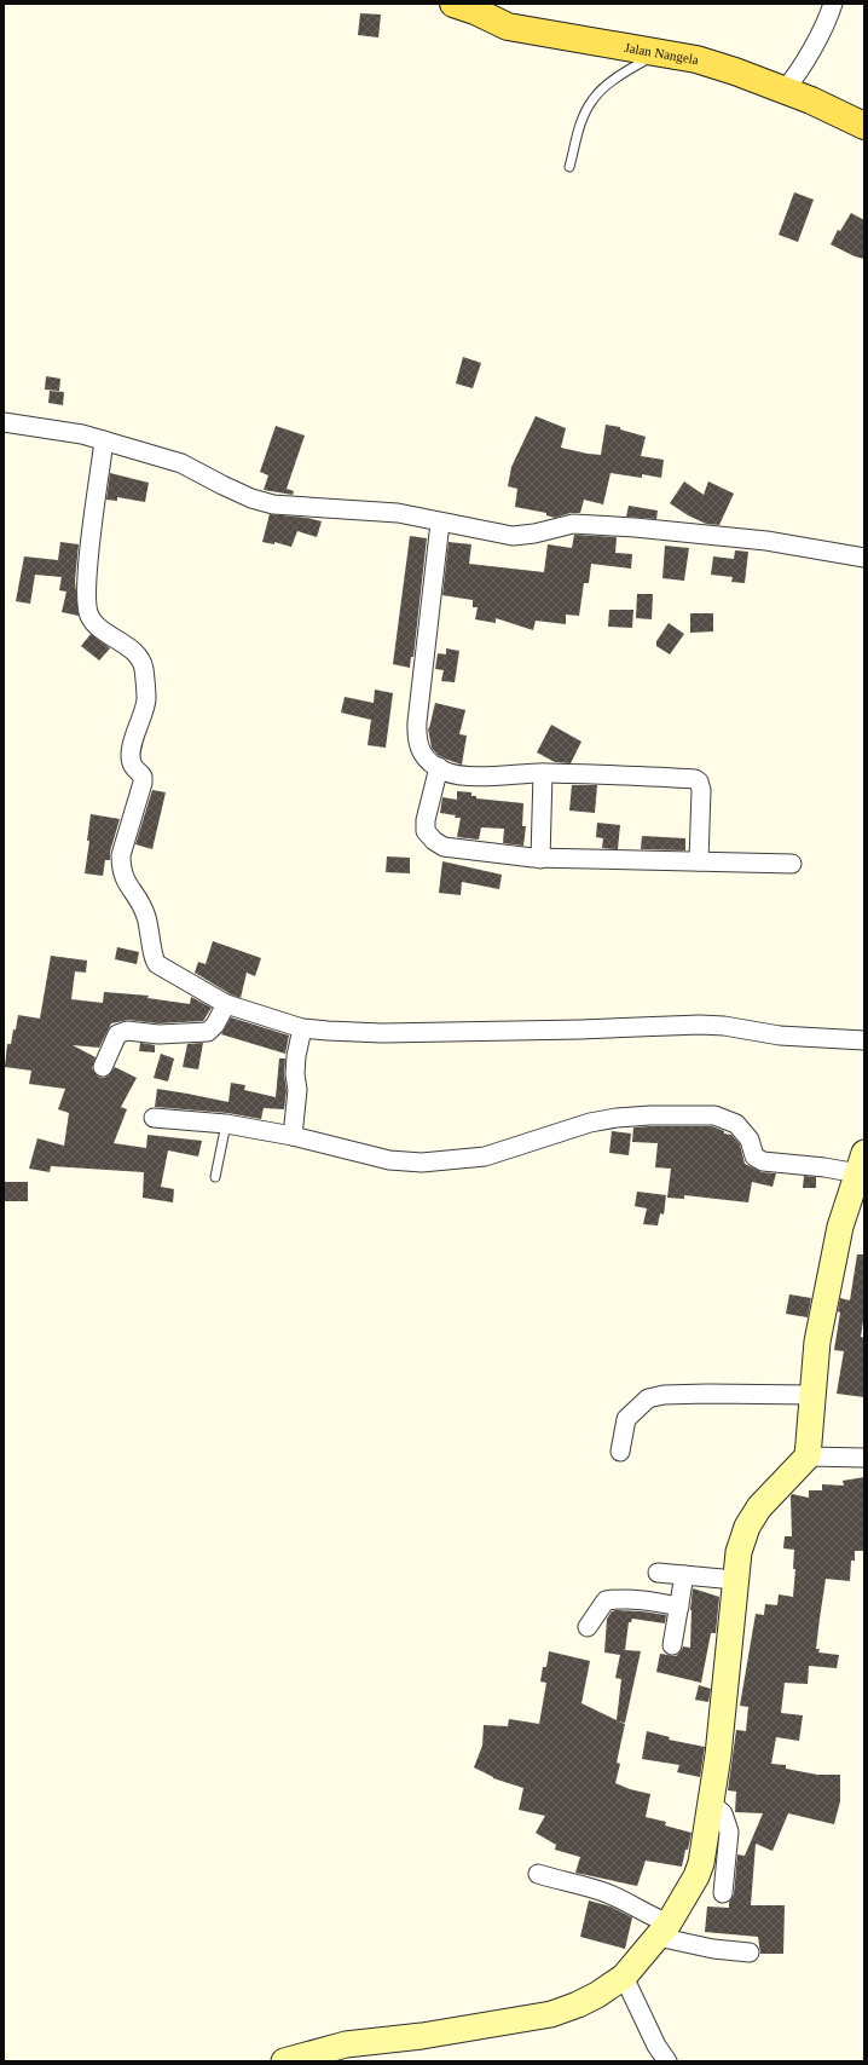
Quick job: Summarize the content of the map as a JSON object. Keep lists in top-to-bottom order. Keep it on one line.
{"streets":{"main road":["Jalan Nangela"]}}
